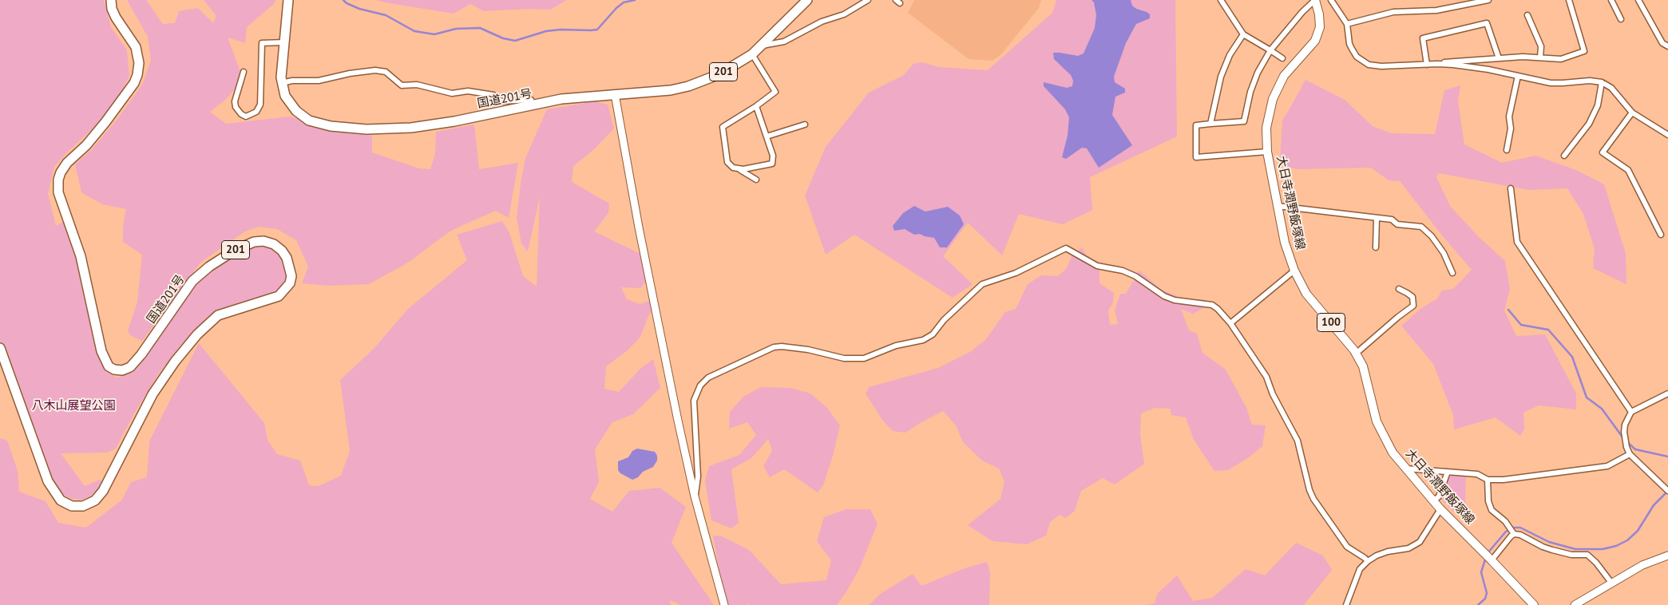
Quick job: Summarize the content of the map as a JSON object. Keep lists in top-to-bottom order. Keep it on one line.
{"streets":{"highway":["201","国道201号"],"main road":["大日寺潤野飯塚線","100"]},"parks":["八木山展望公園"]}
